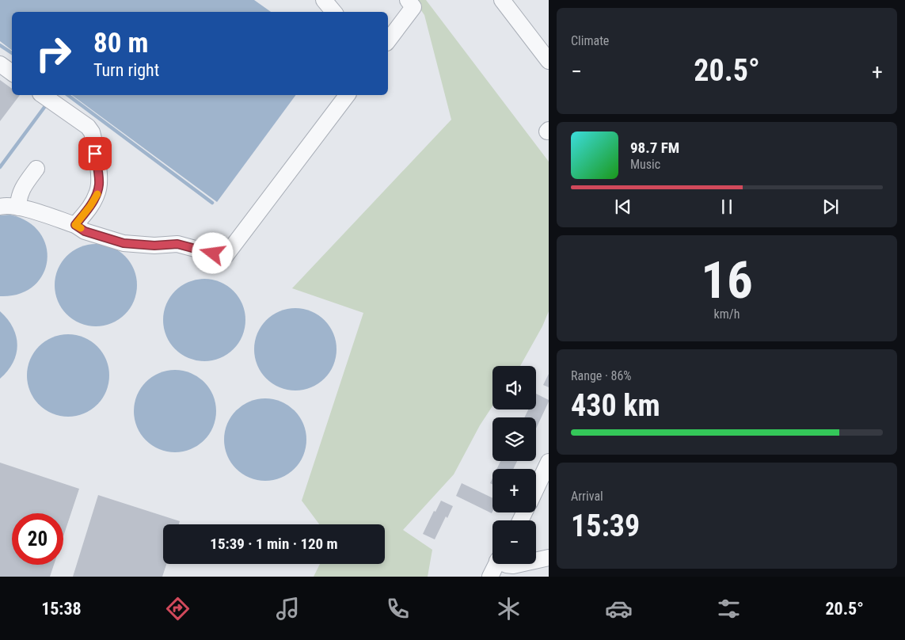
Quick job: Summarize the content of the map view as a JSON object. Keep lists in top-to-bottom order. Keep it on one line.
{"page":{"tile":["Climate",["16","km/h"],["Range · 86%","430 km"],["Arrival","15:39"]],"turn":["80 m","Turn right"],"heat":["−","20.5°","+"],"song":["98.7 FM","Music"],"map_buttons":["+","−"],"limit":"20","trip":"15:39 · 1 min · 120 m","tabs":["15:38","20.5°"]}}
